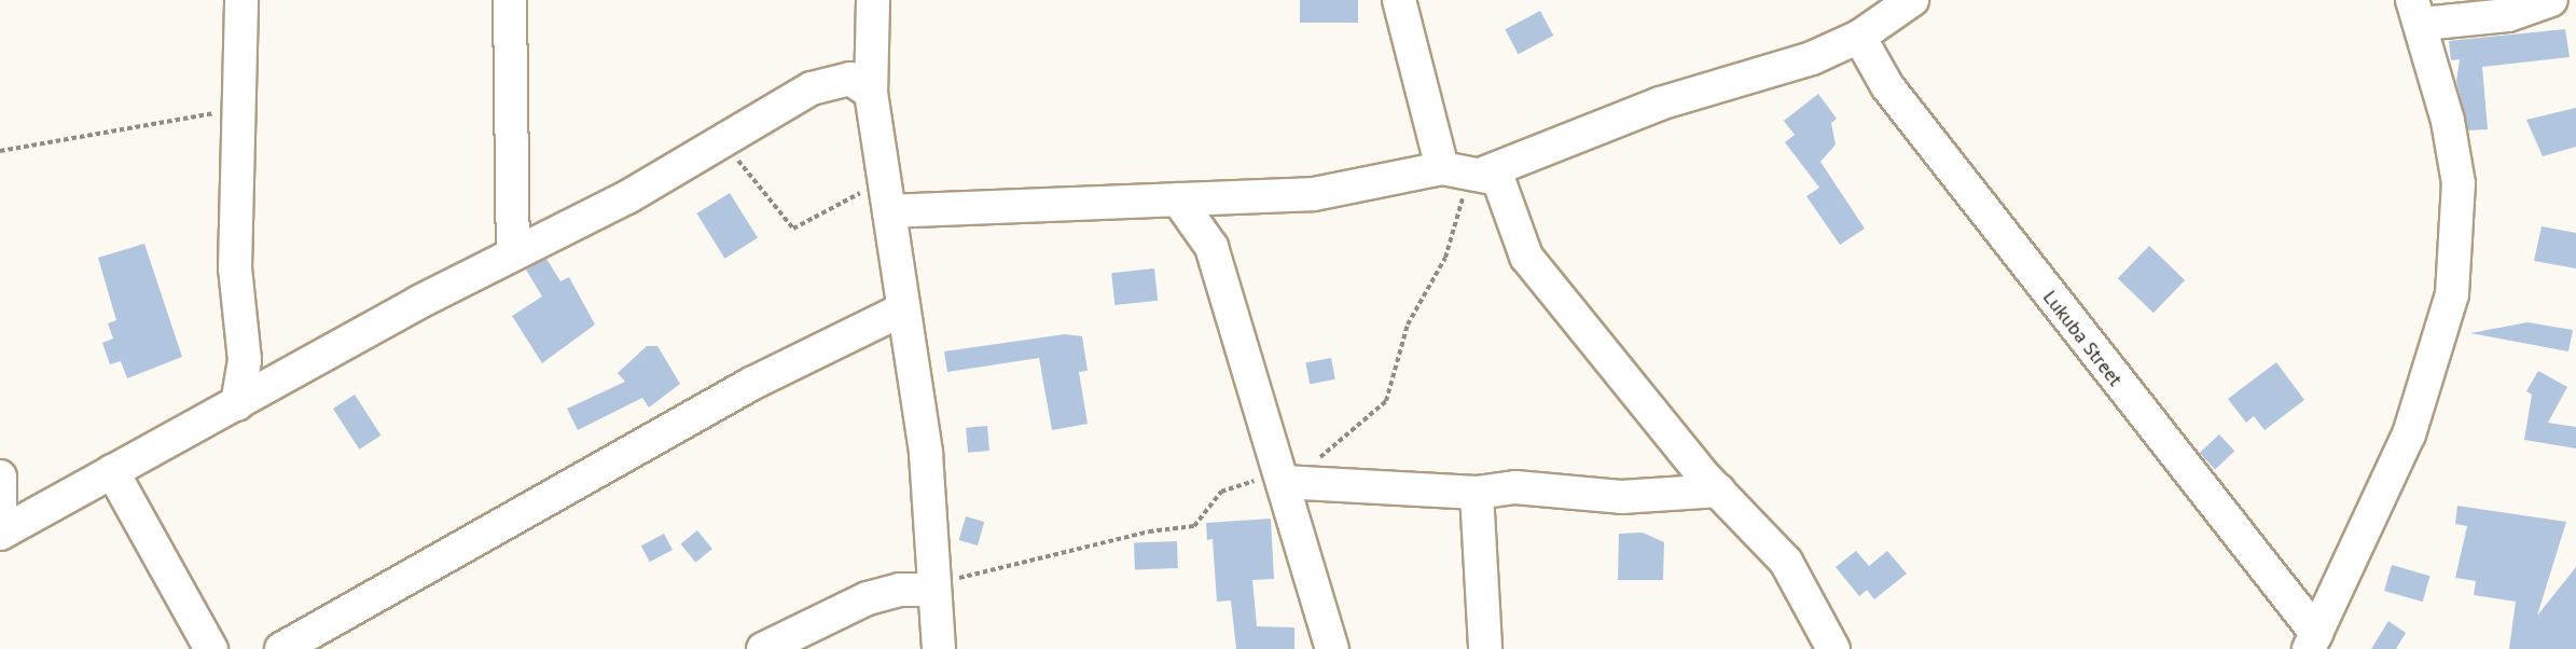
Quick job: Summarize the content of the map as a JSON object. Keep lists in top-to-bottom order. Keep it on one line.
{"streets":{"street":["Lukuba Street"]}}
